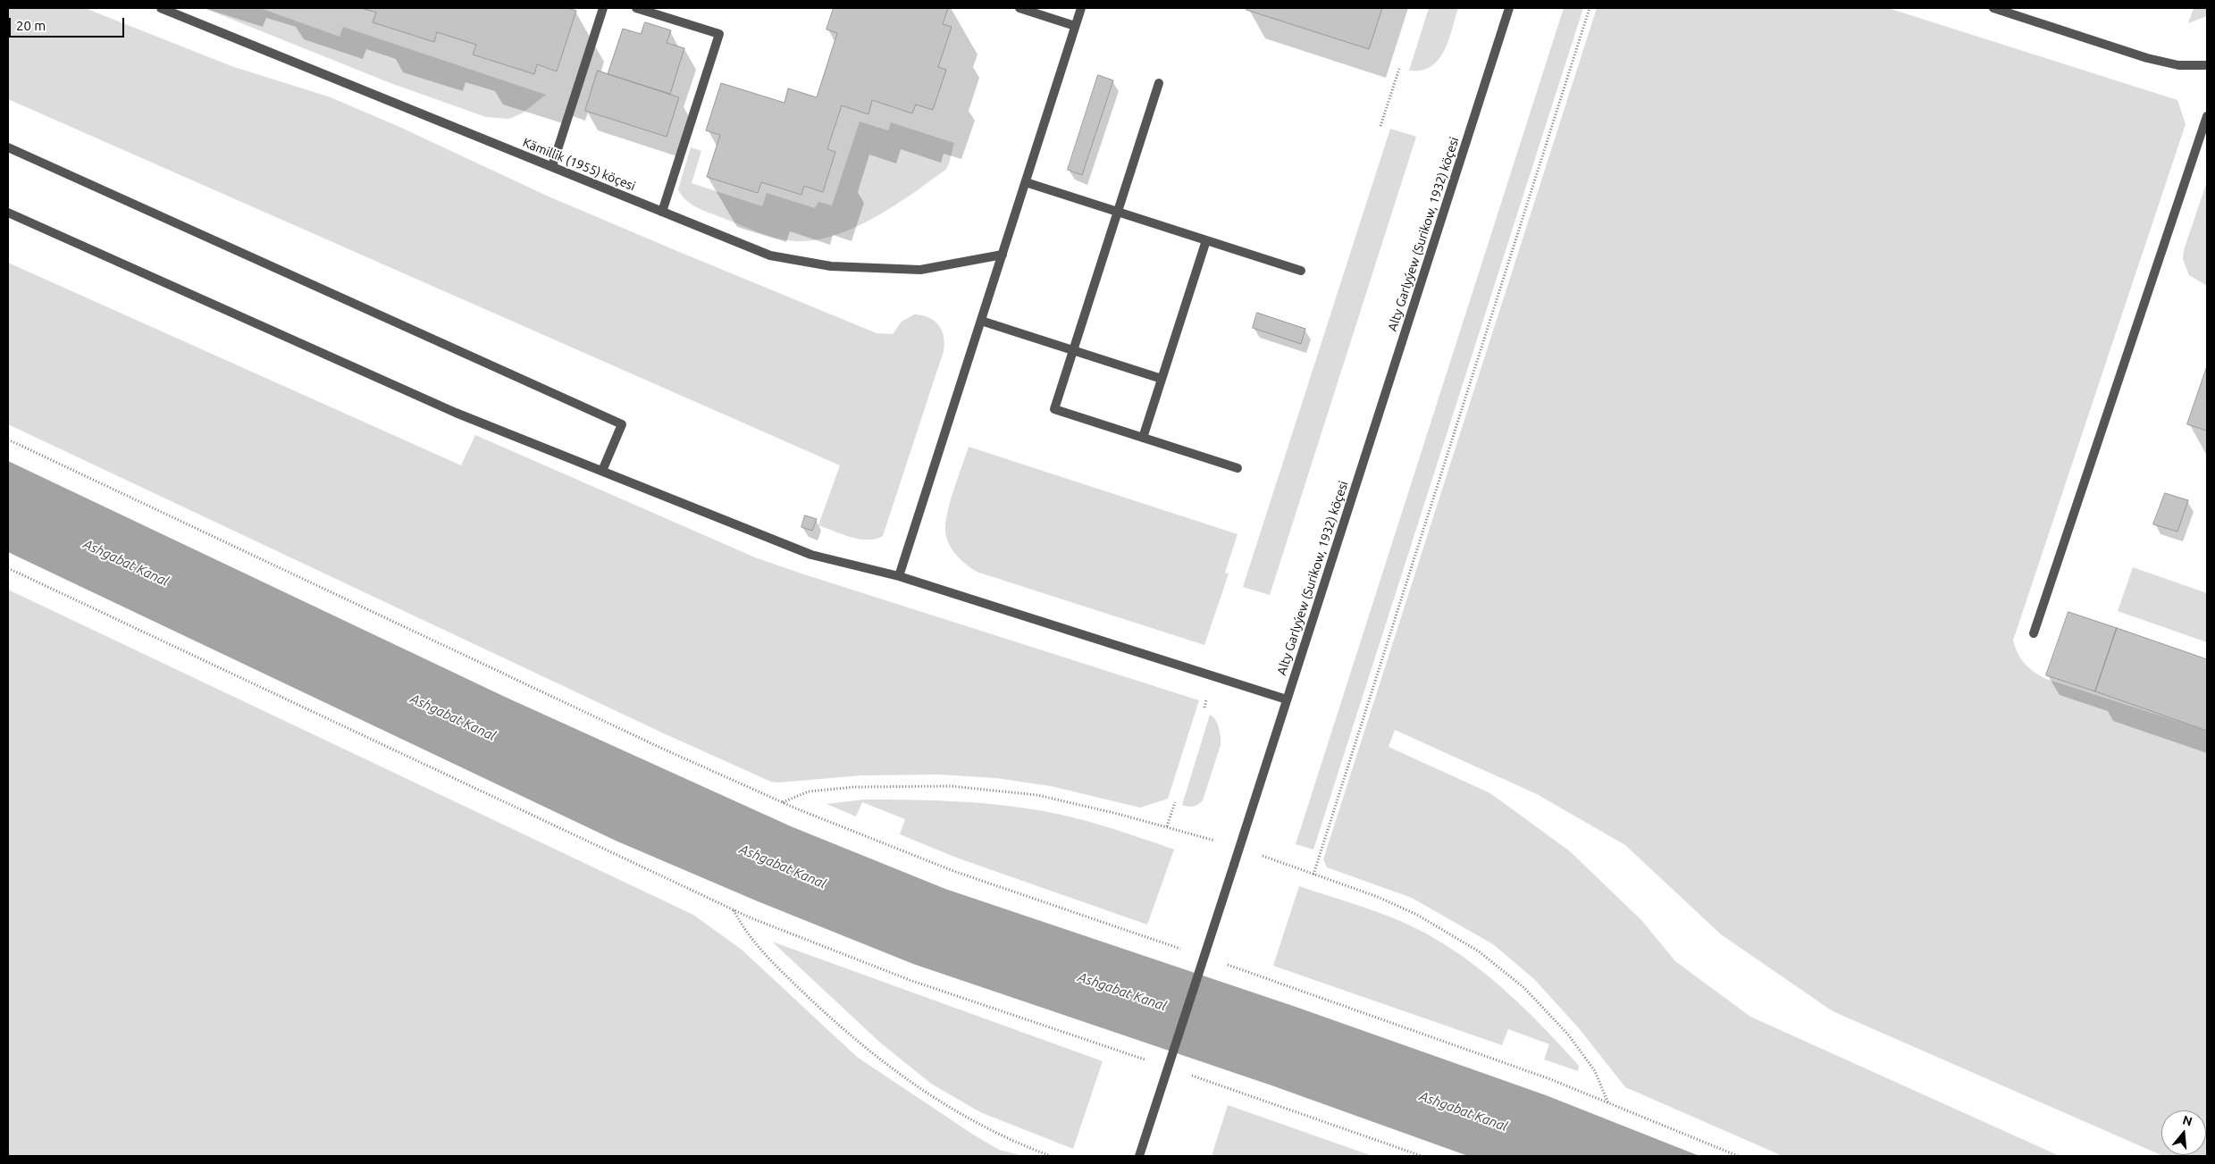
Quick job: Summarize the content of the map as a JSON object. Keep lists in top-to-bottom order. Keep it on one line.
{"streets":{"street":["Kämillik (1955) köçesi","Alty Garlyýew (Surikow, 1932) köçesi"]},"water":["Ashgabat Kanal"],"scale_bar":"20 m","north":"top"}
